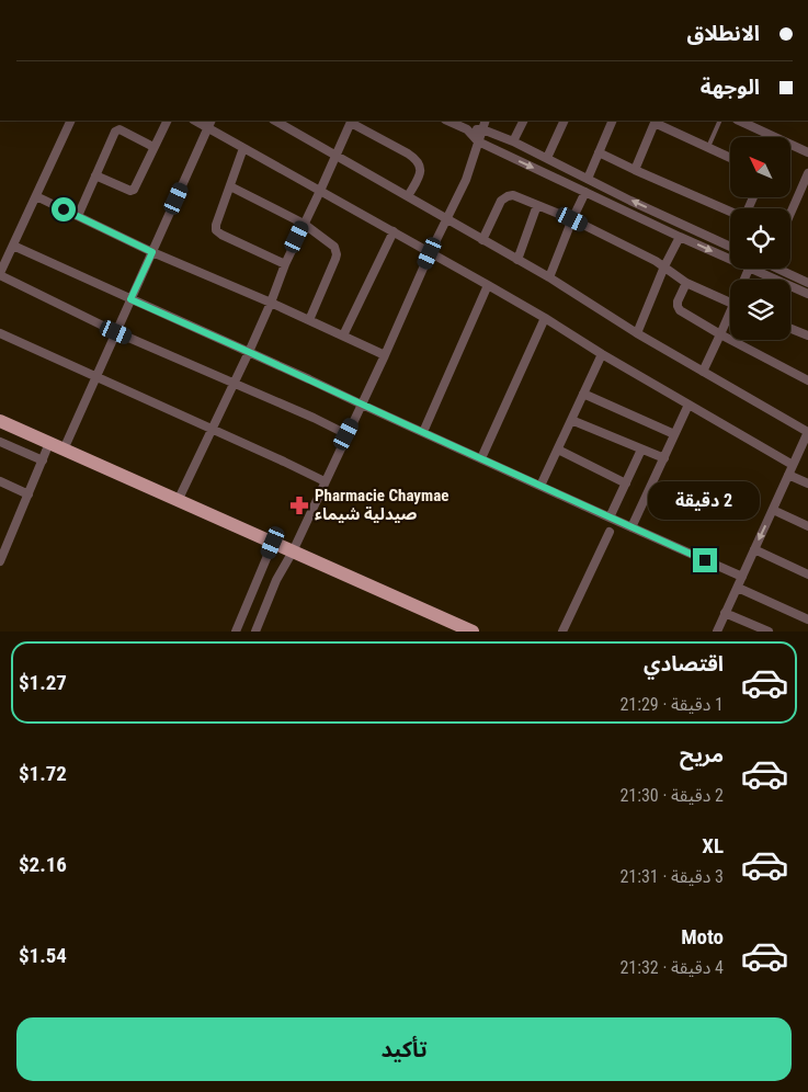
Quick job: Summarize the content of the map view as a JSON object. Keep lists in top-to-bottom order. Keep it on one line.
{"places":{"pharmacy":["Pharmacie Chaymae صيدلية شيماء"]},"north":"top left","page":{"banner":["الانطلاق","الوجهة"],"bubble":"2 دقيقة","list":[{"name":"اقتصادي","note":"1 دقيقة · 21:29","value":"$1.27"},{"name":"مريح","note":"2 دقيقة · 21:30","value":"$1.72"},{"name":"XL","note":"3 دقيقة · 21:31","value":"$2.16"},{"name":"Moto","note":"4 دقيقة · 21:32","value":"$1.54"}],"buttons":"تأكيد"}}
